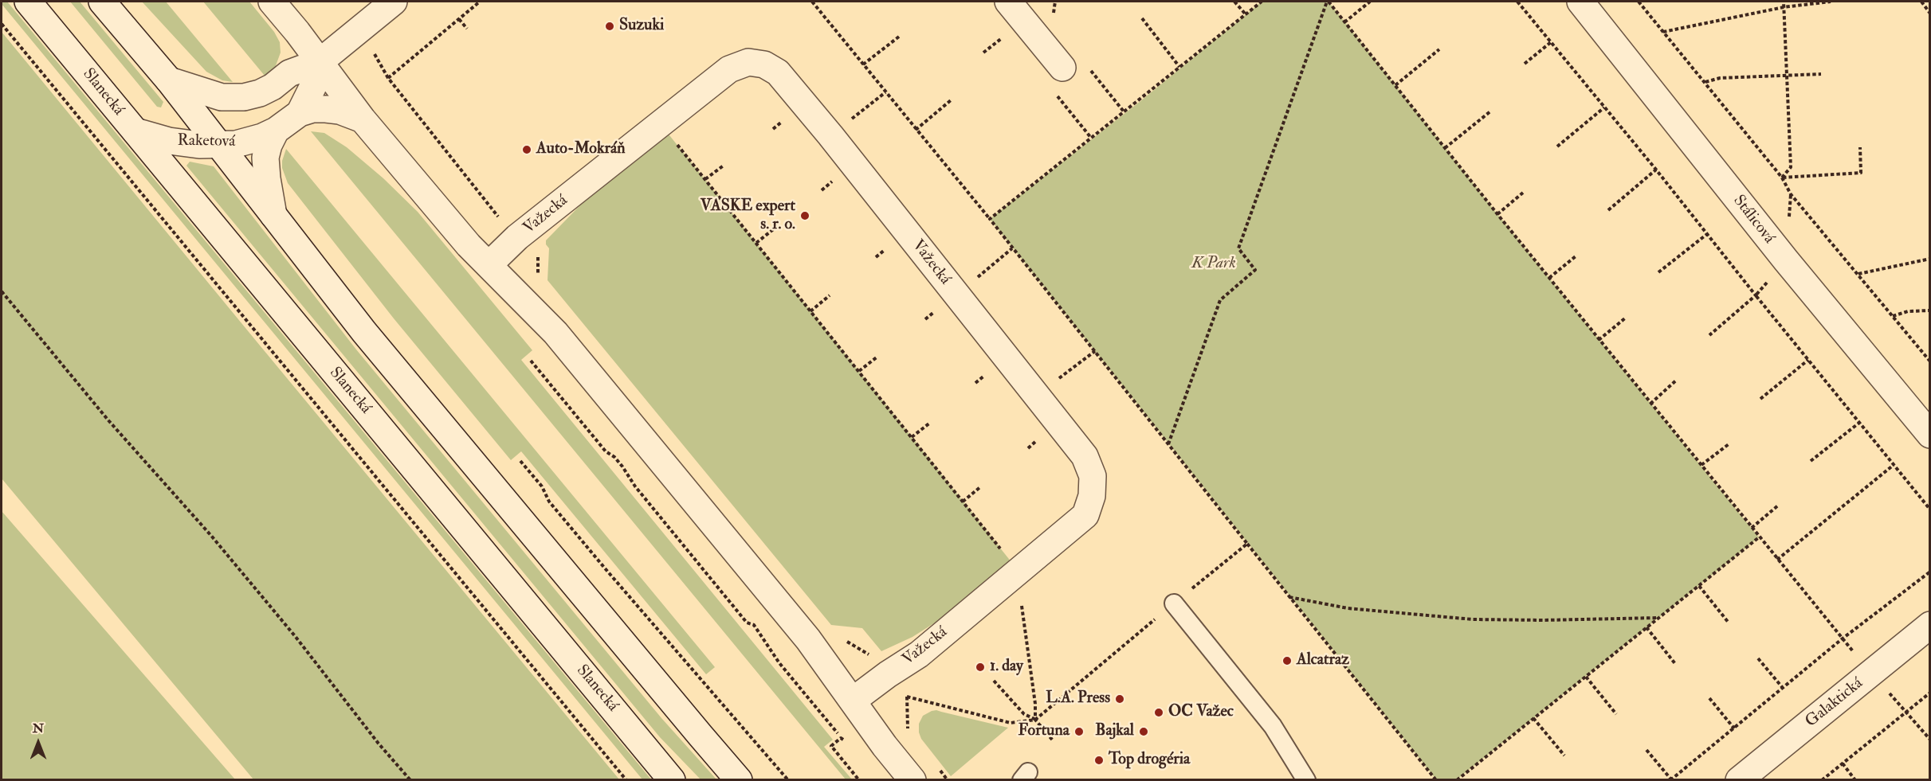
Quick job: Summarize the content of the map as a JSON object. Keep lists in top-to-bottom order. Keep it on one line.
{"streets":{"street":["Slanecká","Raketová","Važecká","Stálicová","Galaktická"]},"crossings":[["Slanecká","Raketová"]],"parks":["K Park"],"places":["Suzuki","Auto-Mokráň","VASKE expert s. r. o.","Alcatraz","1. day","L.A. Press","OC Važec","Fortuna","Bajkal","Top drogéria"],"north":"top"}
